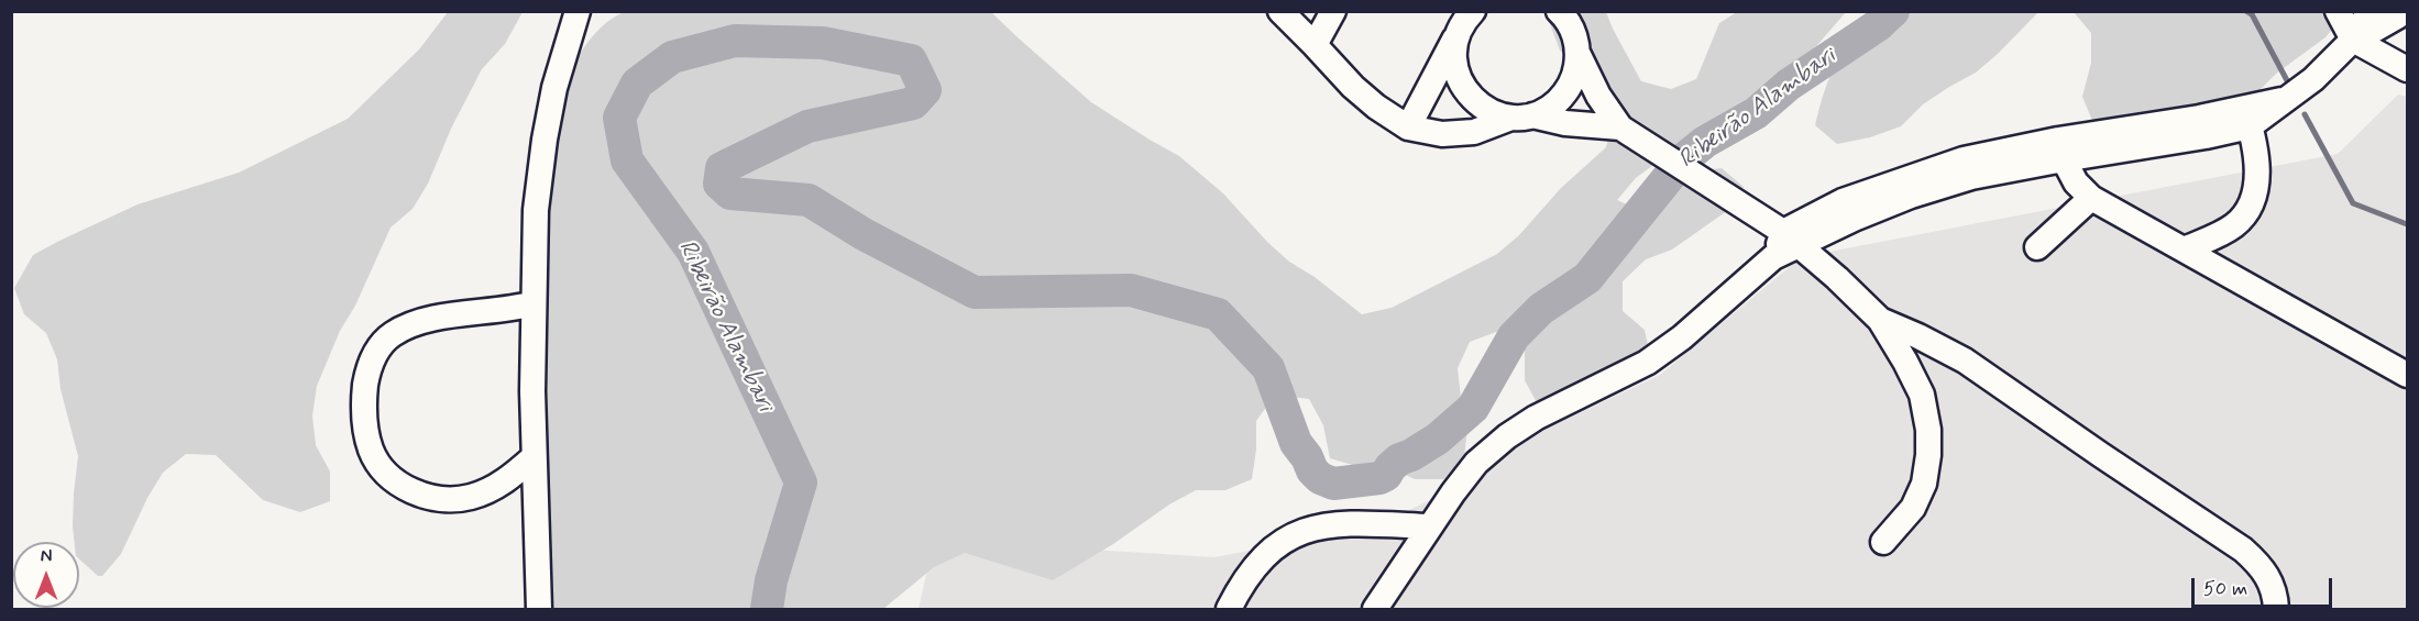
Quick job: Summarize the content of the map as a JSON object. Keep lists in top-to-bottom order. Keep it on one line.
{"water":["Ribeirão Alambari"],"scale_bar":"50 m","north":"top"}
